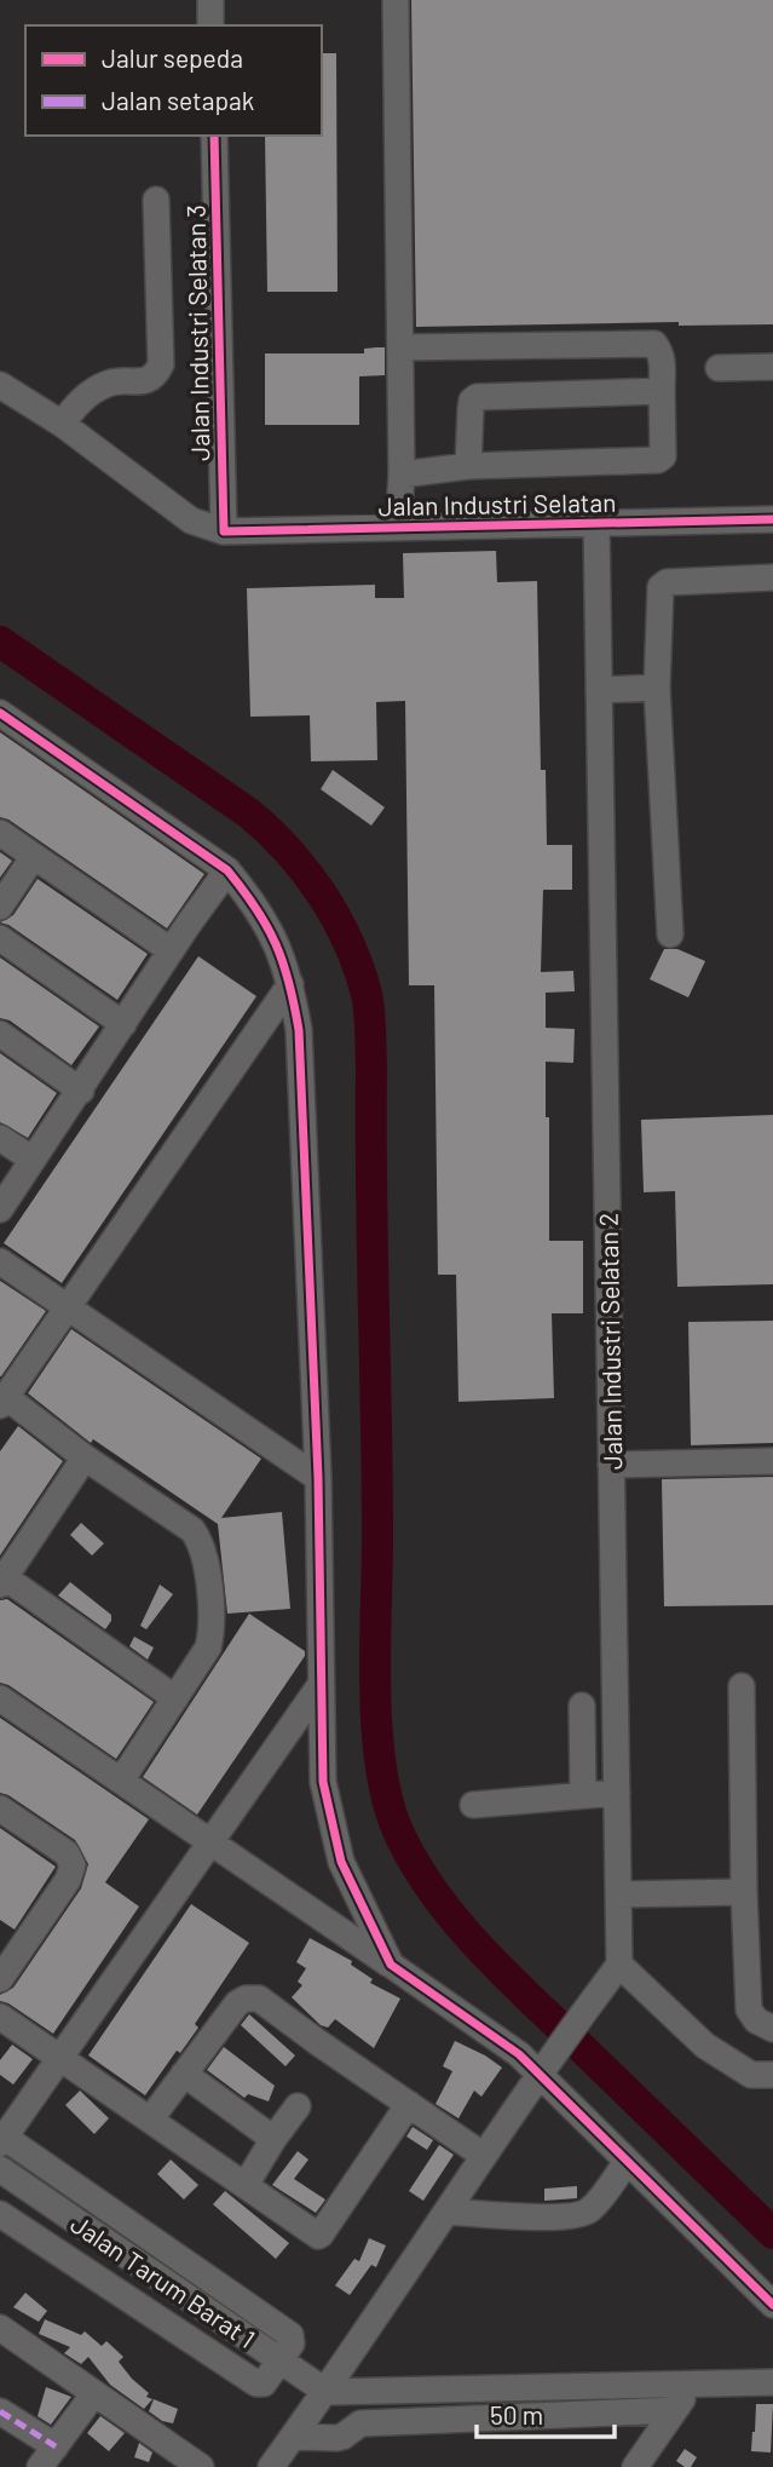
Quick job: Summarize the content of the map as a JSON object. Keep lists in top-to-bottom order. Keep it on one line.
{"streets":{"street":["Jalan Industri Selatan 3","Jalan Industri Selatan","Jalan Industri Selatan 2","Jalan Tarum Barat 1"]},"crossings":[["Jalan Industri Selatan 3","Jalan Industri Selatan"],["Jalan Industri Selatan","Jalan Industri Selatan 2"]],"legend":["Jalur sepeda","Jalan setapak"],"scale_bar":"50 m"}
